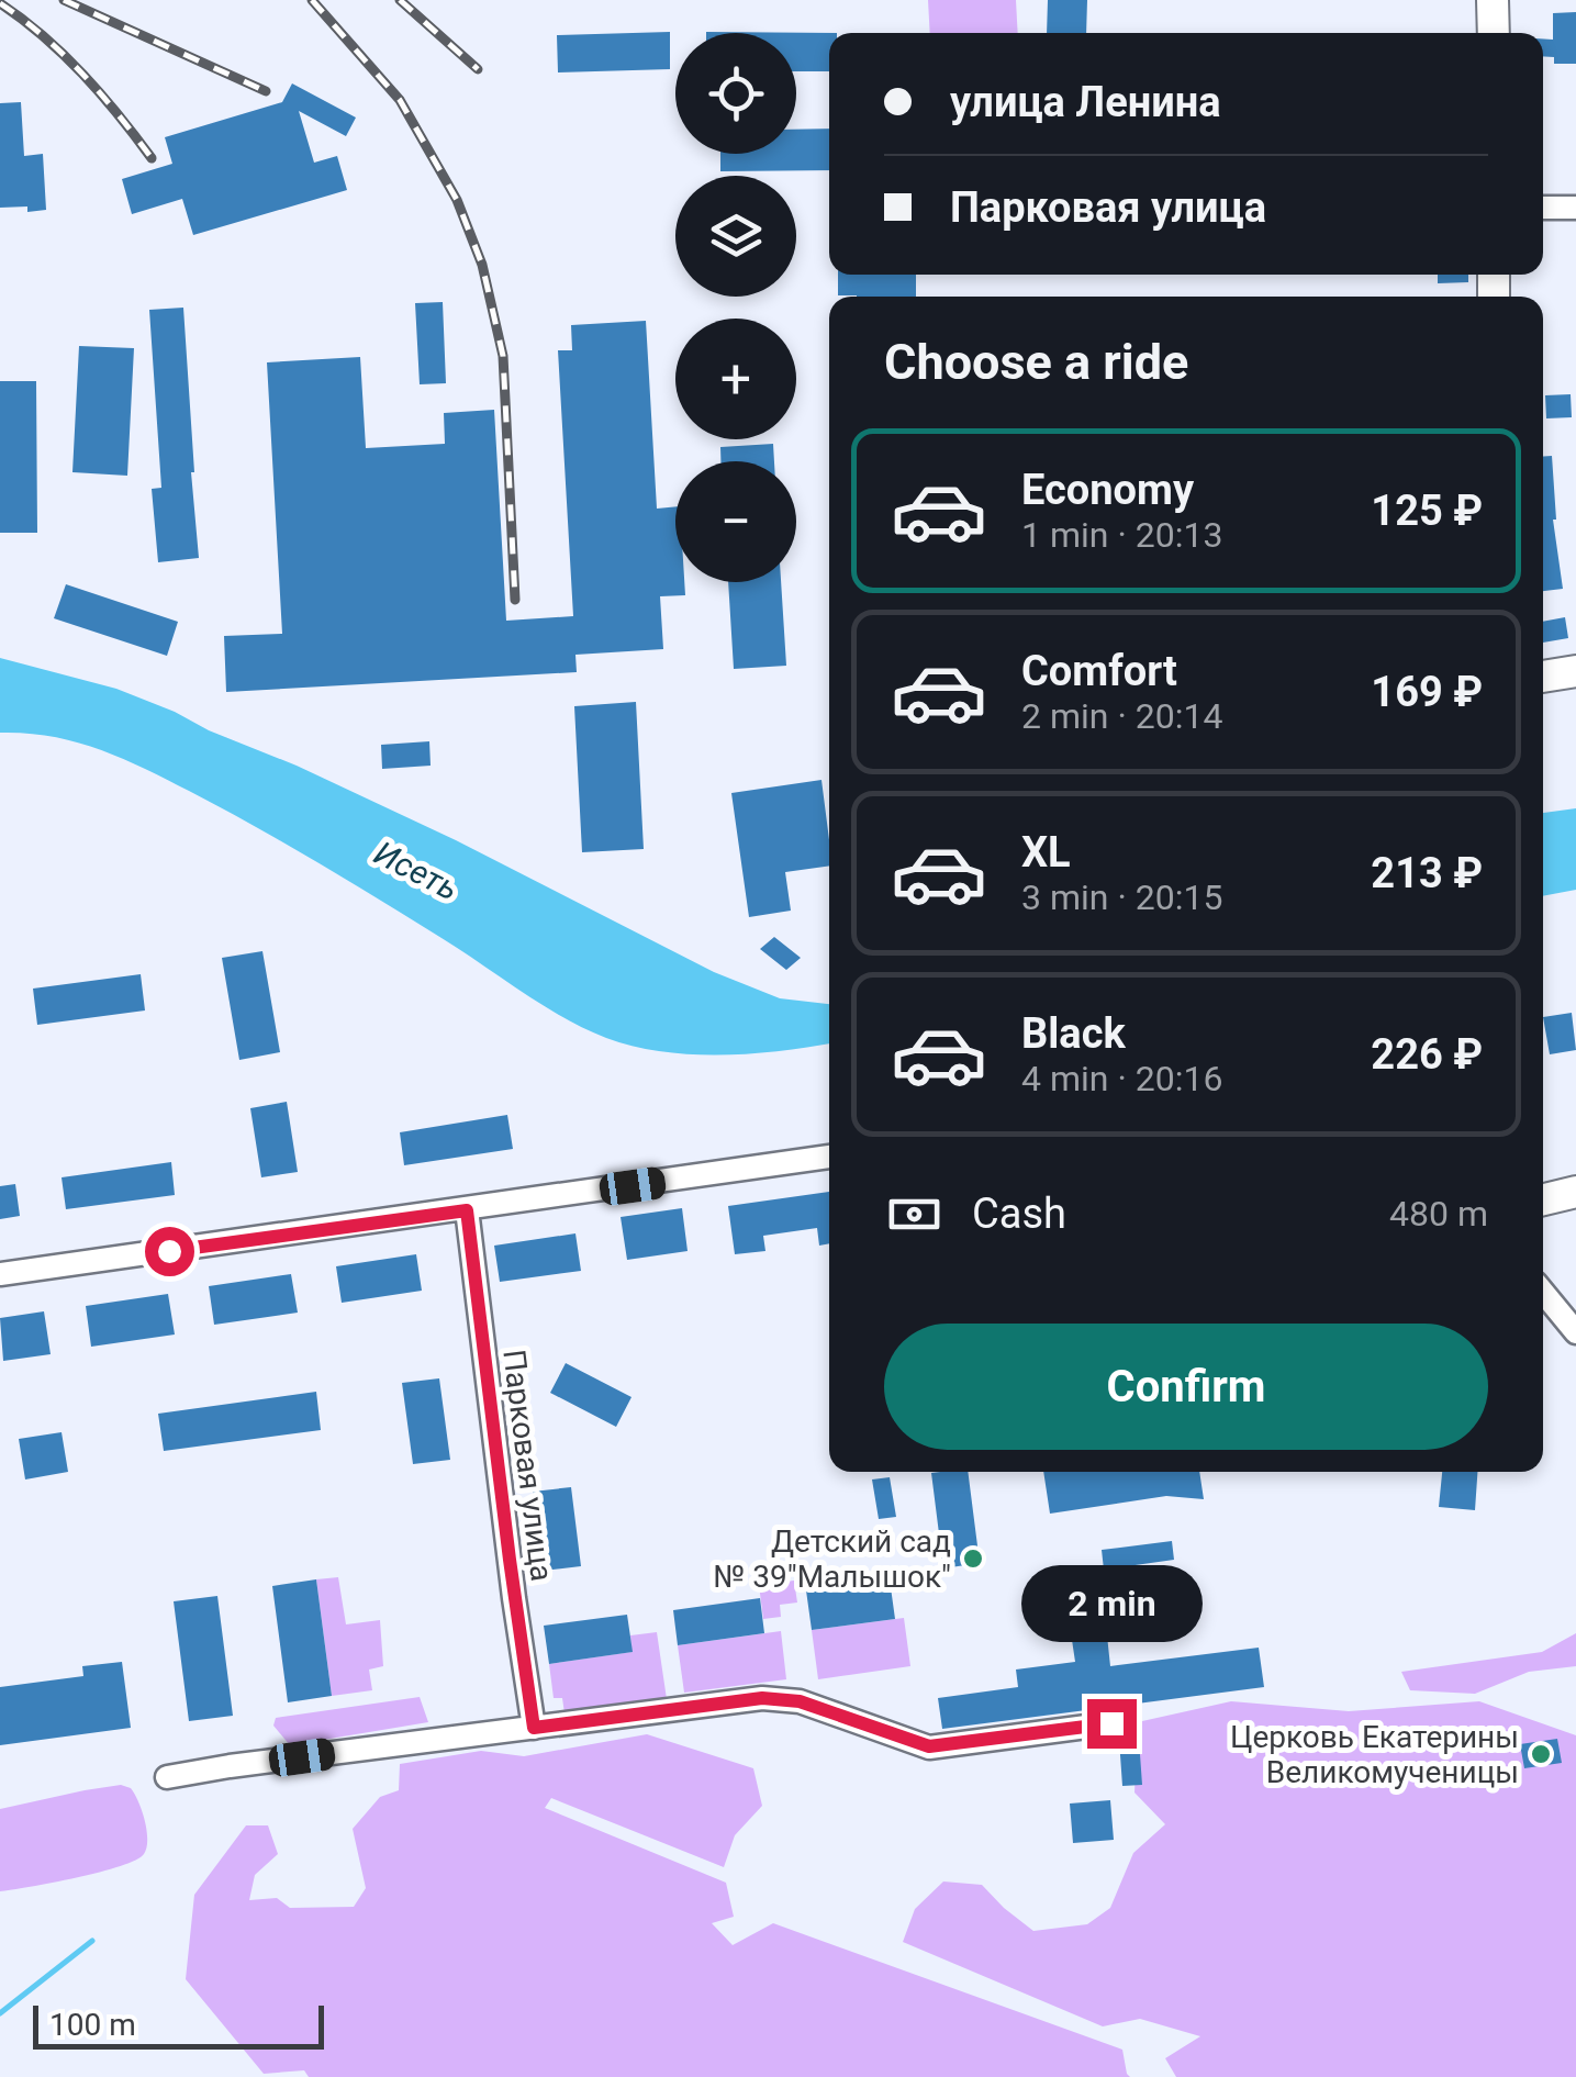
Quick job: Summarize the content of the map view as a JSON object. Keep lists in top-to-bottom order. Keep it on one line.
{"streets":{"street":["Парковая улица"]},"water":["Исеть"],"places":["Детский сад № 39\"Малышок\"","Церковь Екатерины Великомученицы"],"scale_bar":"100 m","page":{"map_buttons":["+","−"],"banner":["улица Ленина","Парковая улица"],"heading":"Choose a ride","list":[{"name":"Economy","note":"1 min · 20:13","value":"125 ₽"},{"name":"Comfort","note":"2 min · 20:14","value":"169 ₽"},{"name":"XL","note":"3 min · 20:15","value":"213 ₽"},{"name":"Black","note":"4 min · 20:16","value":"226 ₽"}],"pay":["Cash","480 m"],"buttons":"Confirm","bubble":"2 min","scale":"100 m"}}
